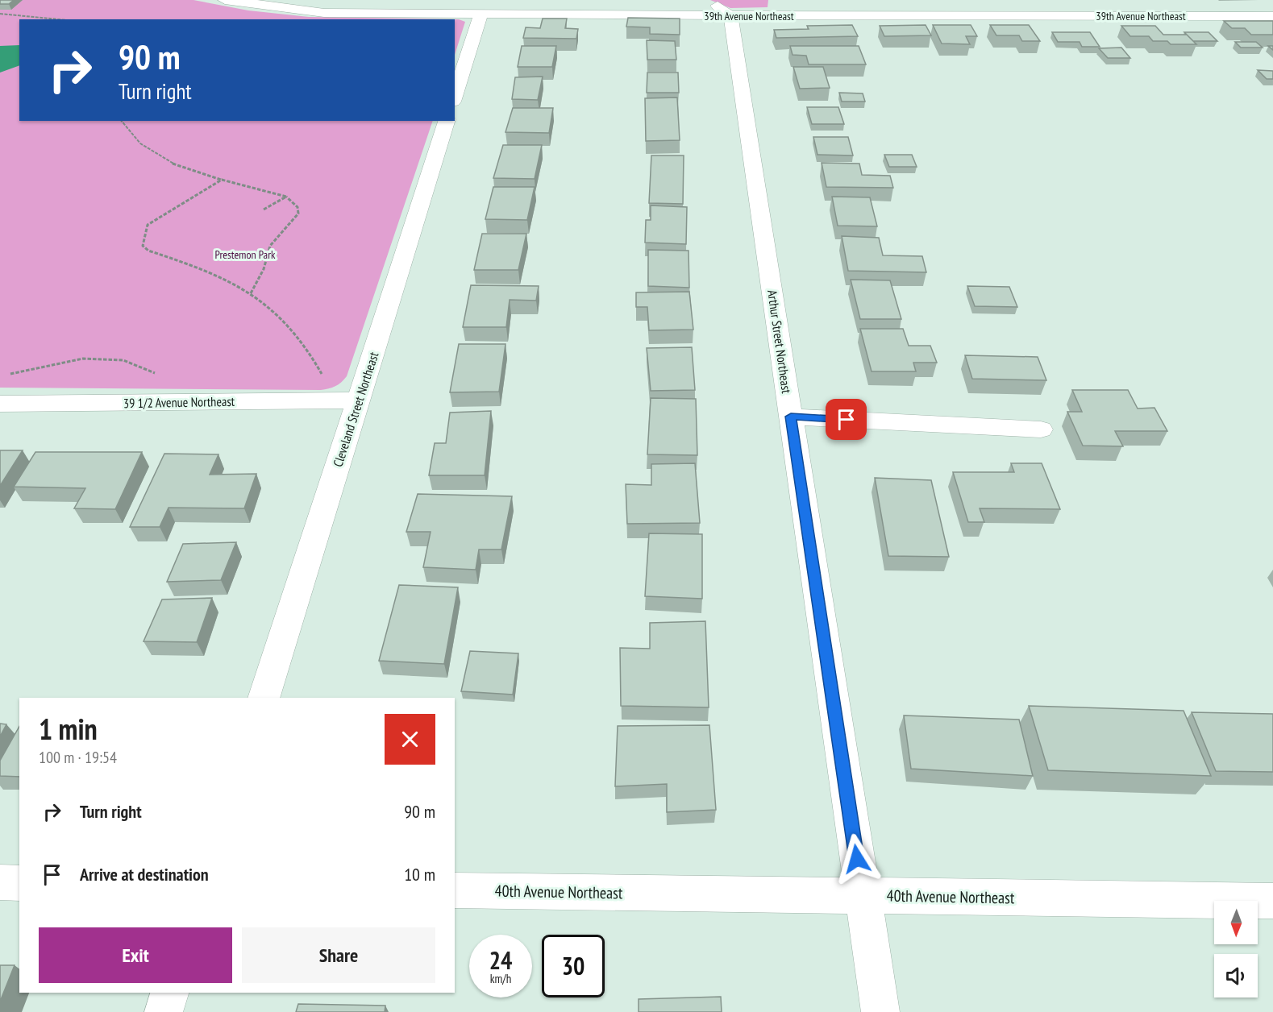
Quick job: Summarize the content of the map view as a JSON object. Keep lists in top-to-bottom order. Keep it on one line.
{"streets":{"street":["39th Avenue Northeast","Arthur Street Northeast","39 1/2 Avenue Northeast","Cleveland Street Northeast","40th Avenue Northeast"]},"crossings":[["39th Avenue Northeast","Arthur Street Northeast"],["Arthur Street Northeast","40th Avenue Northeast"],["39 1/2 Avenue Northeast","Cleveland Street Northeast"]],"parks":["Prestemon Park"],"north":"bottom","page":{"turn":["90 m","Turn right"],"heading":["1 min","100 m · 19:54"],"list":[{"name":"Turn right","value":"90 m"},{"name":"Arrive at destination","value":"10 m"}],"buttons":["Exit","Share"],"speed":"24 km/h","limit":"30"}}
